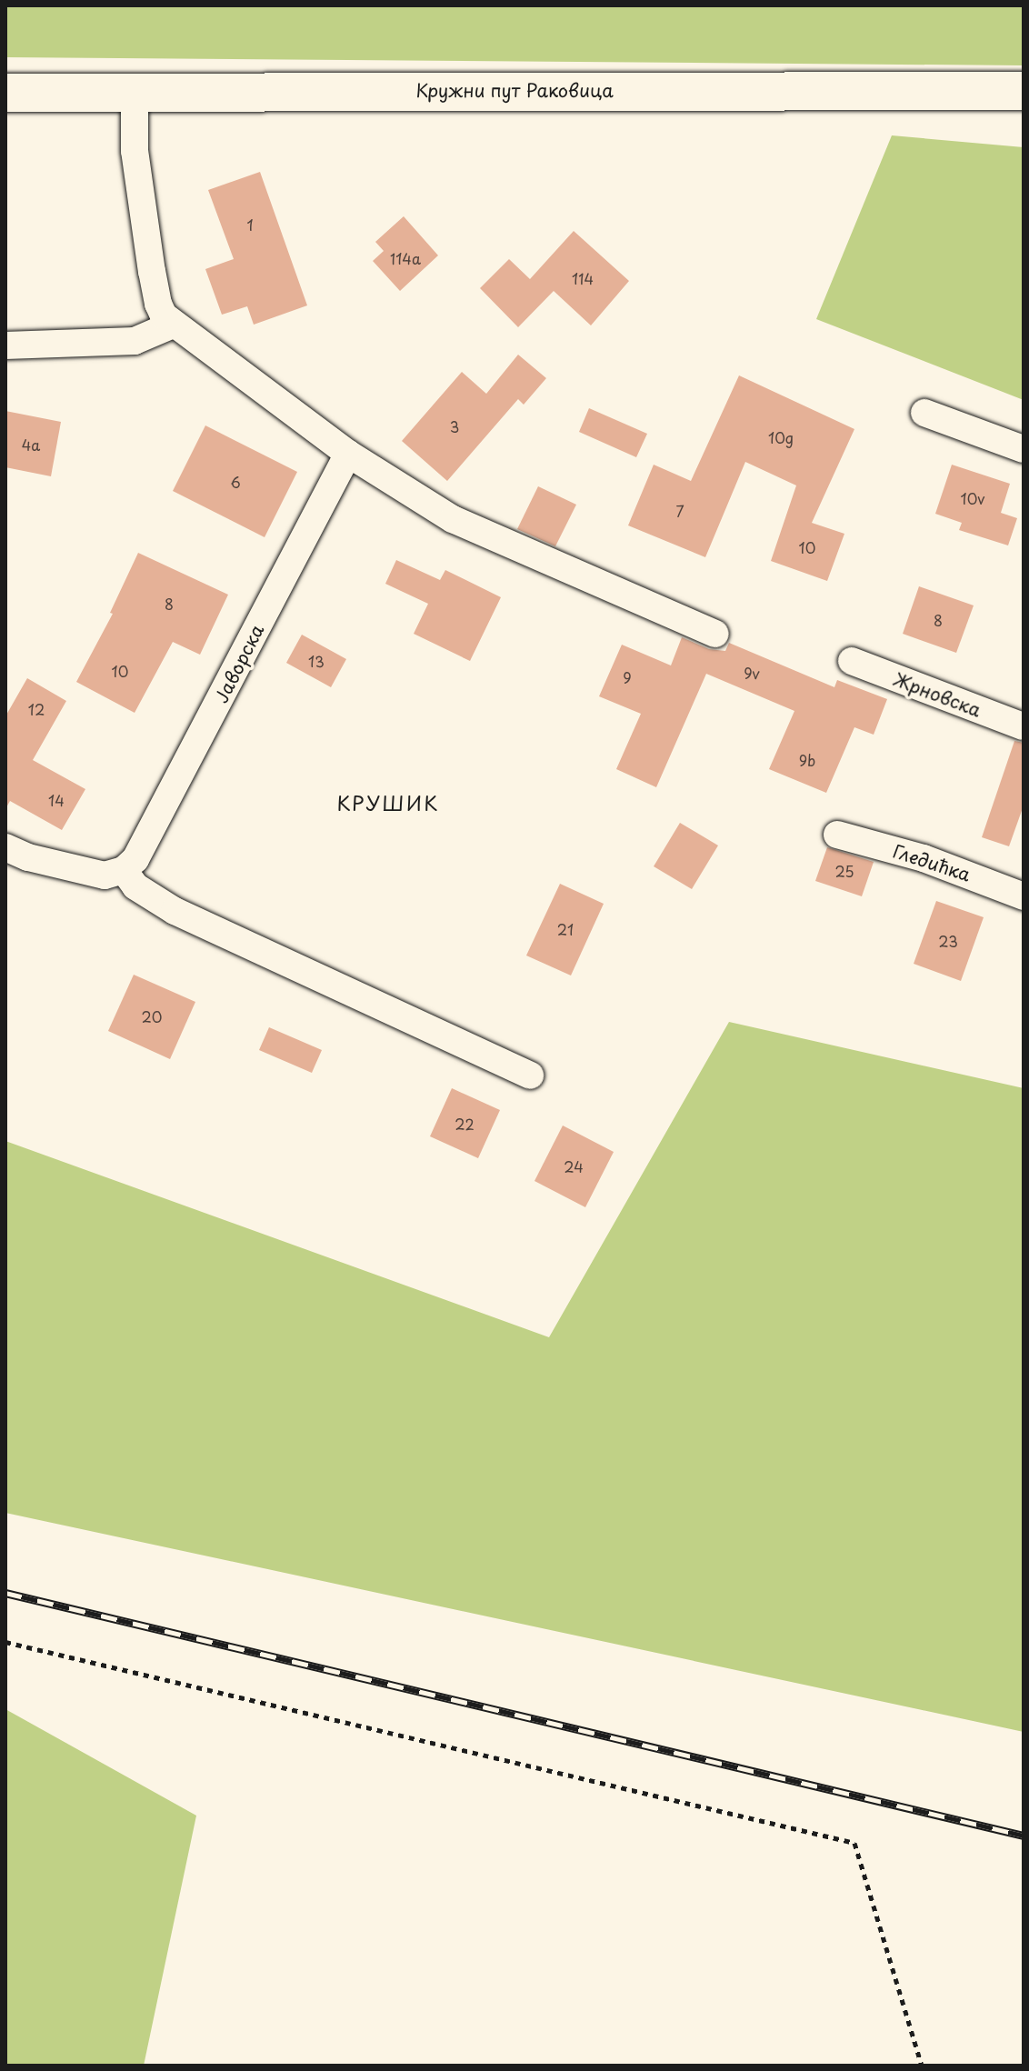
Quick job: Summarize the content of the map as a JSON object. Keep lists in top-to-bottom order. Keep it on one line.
{"streets":{"main road":["Кружни пут Раковица"],"street":["Јаворска","Жрновска","Гледићка"]},"districts":["КРУШИК"],"house_numbers":["1","114a","114","3","10g","4a","6","10v","7","10","8","8","13","10","9v","9","12","9b","14","25","21","23","20","22","24"]}
